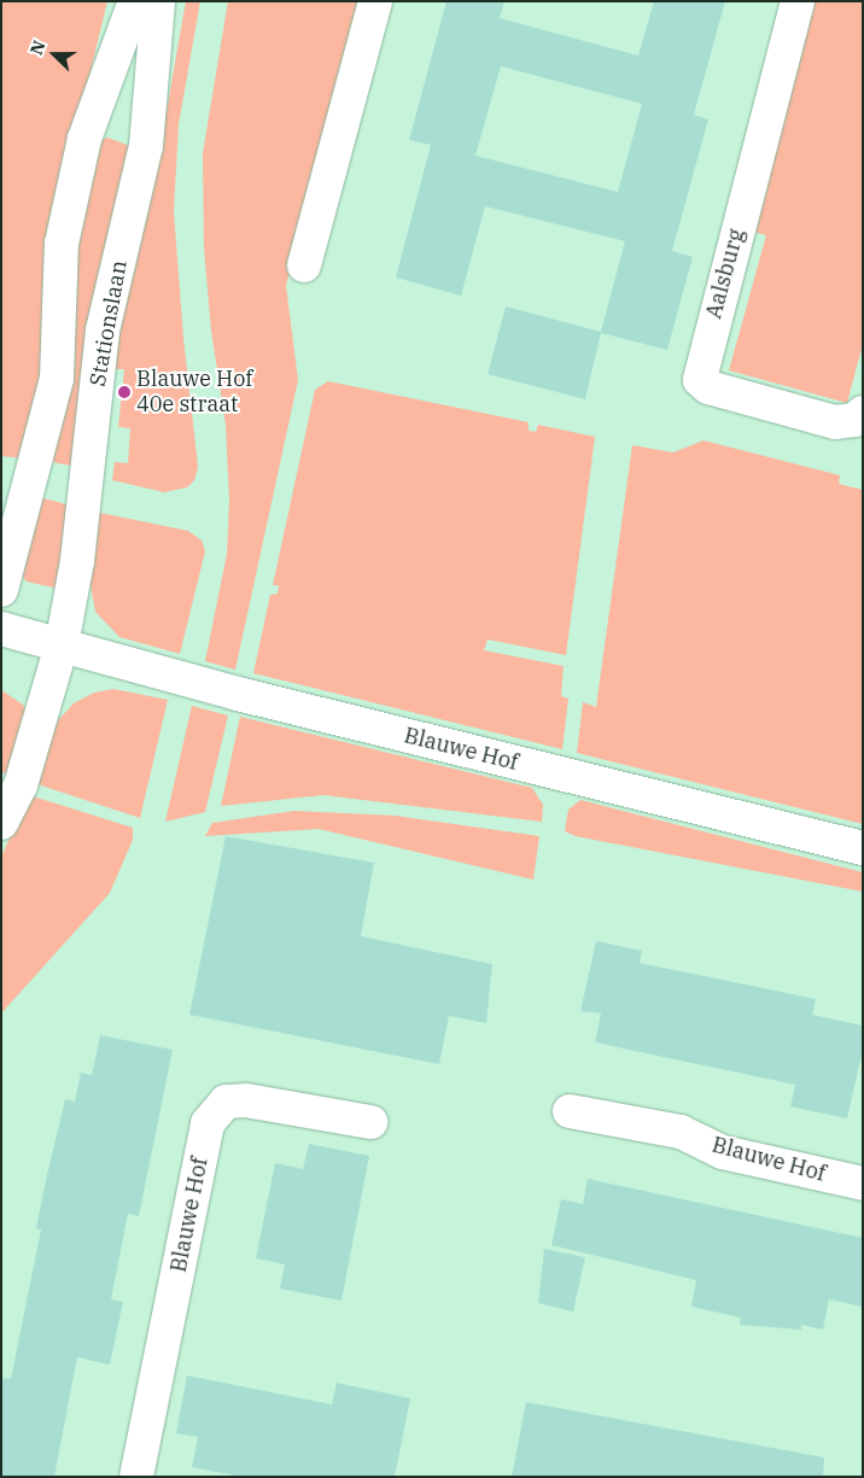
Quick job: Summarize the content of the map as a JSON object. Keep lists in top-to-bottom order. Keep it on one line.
{"streets":{"street":["Aalsburg","Stationslaan","Blauwe Hof"]},"crossings":[["Stationslaan","Blauwe Hof"]],"places":["Blauwe Hof 40e straat"],"north":"left"}
